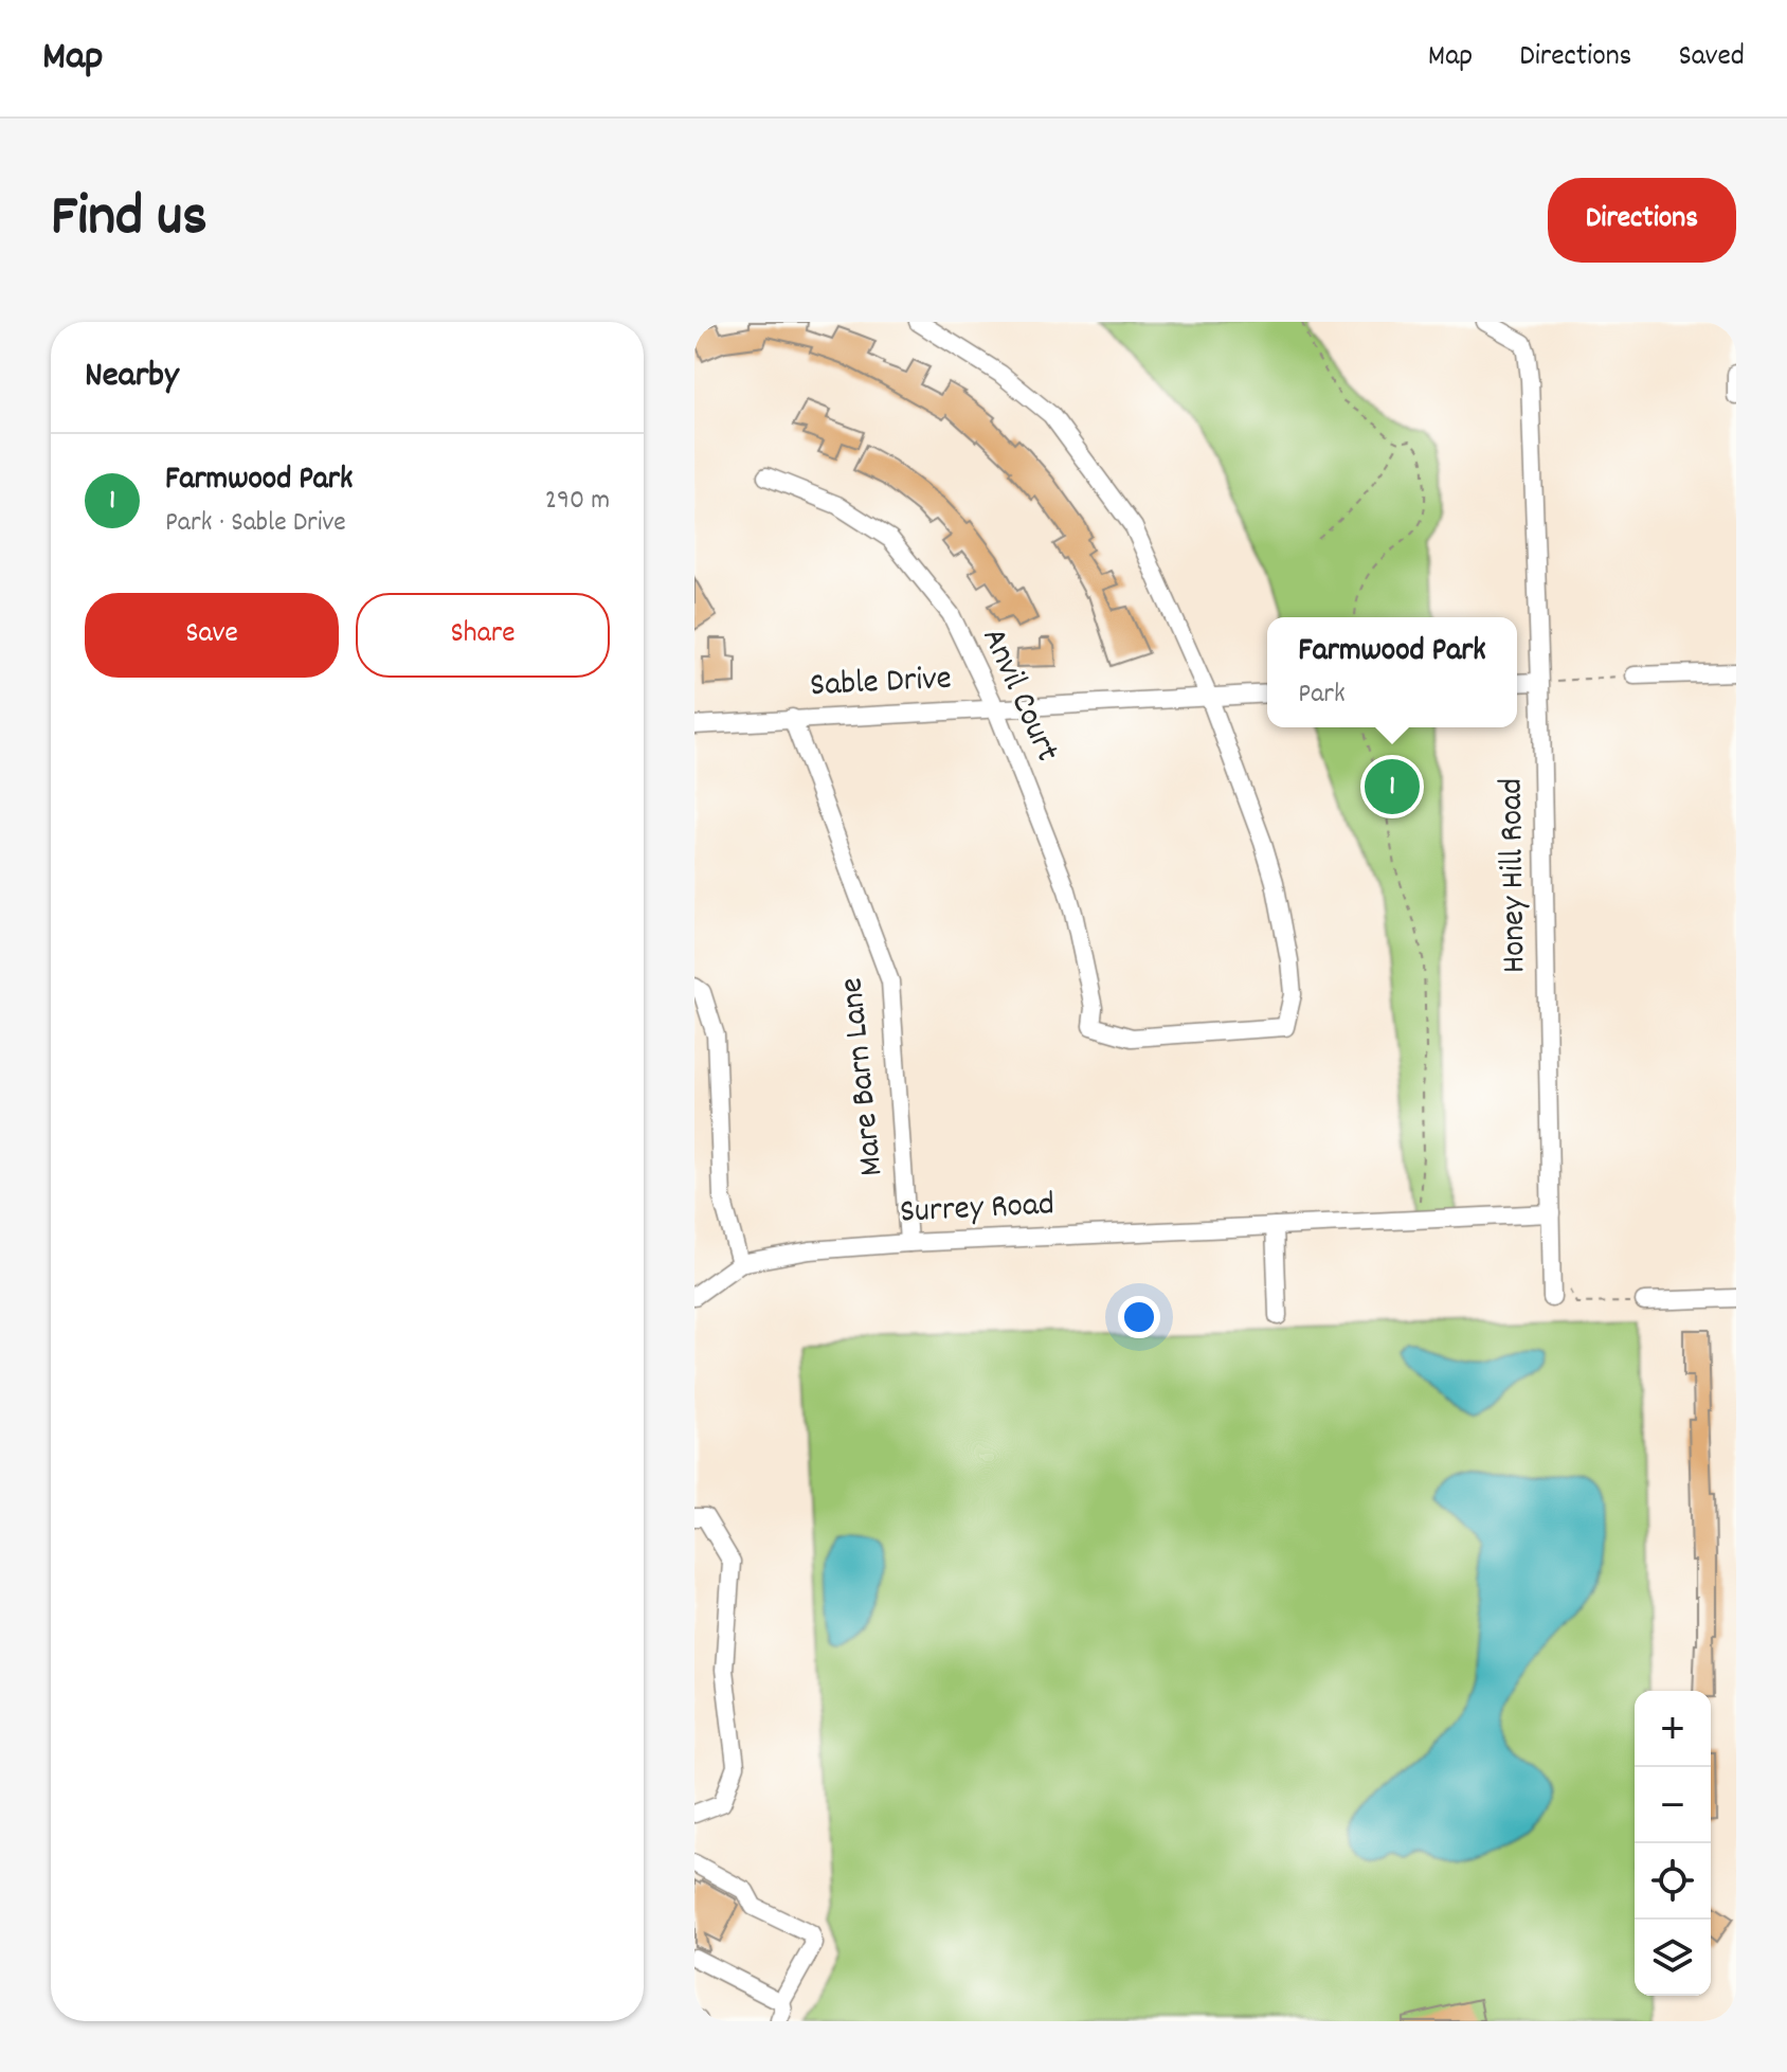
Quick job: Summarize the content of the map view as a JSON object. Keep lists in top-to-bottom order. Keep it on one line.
{"streets":{"street":["Sable Drive","Anvil Court","Honey Hill Road","Mare Barn Lane","Surrey Road"]},"crossings":[["Sable Drive","Anvil Court"],["Sable Drive","Mare Barn Lane"],["Honey Hill Road","Surrey Road"],["Mare Barn Lane","Surrey Road"]],"page":{"header":"Map","nav":["Map","Directions","Saved"],"title":"Find us","buttons":["Directions",["Save","Share"]],"heading":"Nearby","list":[{"mark":"1","name":"Farmwood Park","note":"Park · Sable Drive","value":"290 m"}],"popup":["Farmwood Park","Park"],"pins":"1","map_buttons":["+","−"]}}
